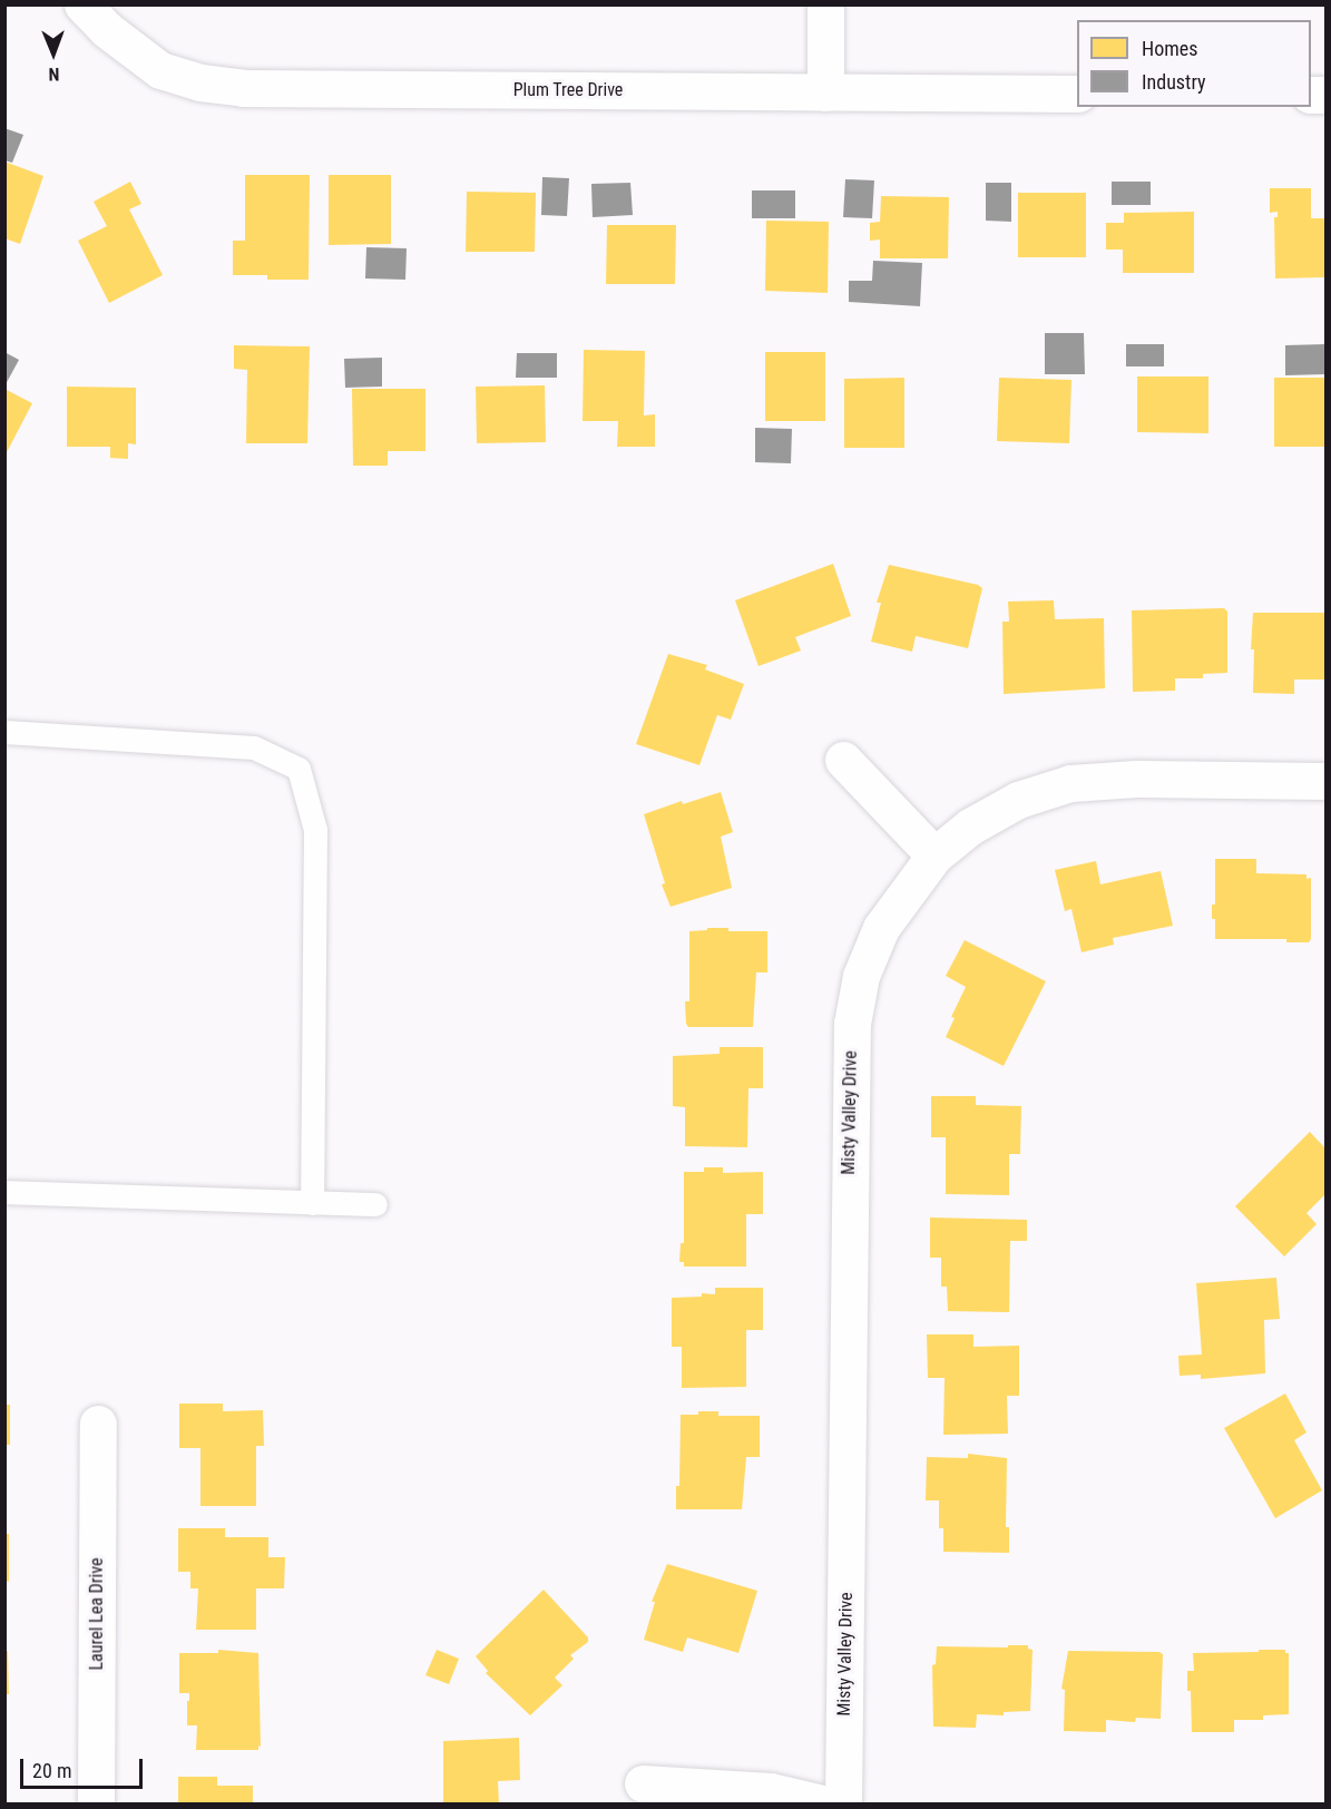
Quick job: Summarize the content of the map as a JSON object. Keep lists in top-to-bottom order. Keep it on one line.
{"streets":{"street":["Plum Tree Drive","Misty Valley Drive","Laurel Lea Drive"]},"legend":["Homes","Industry"],"scale_bar":"20 m","north":"bottom"}
